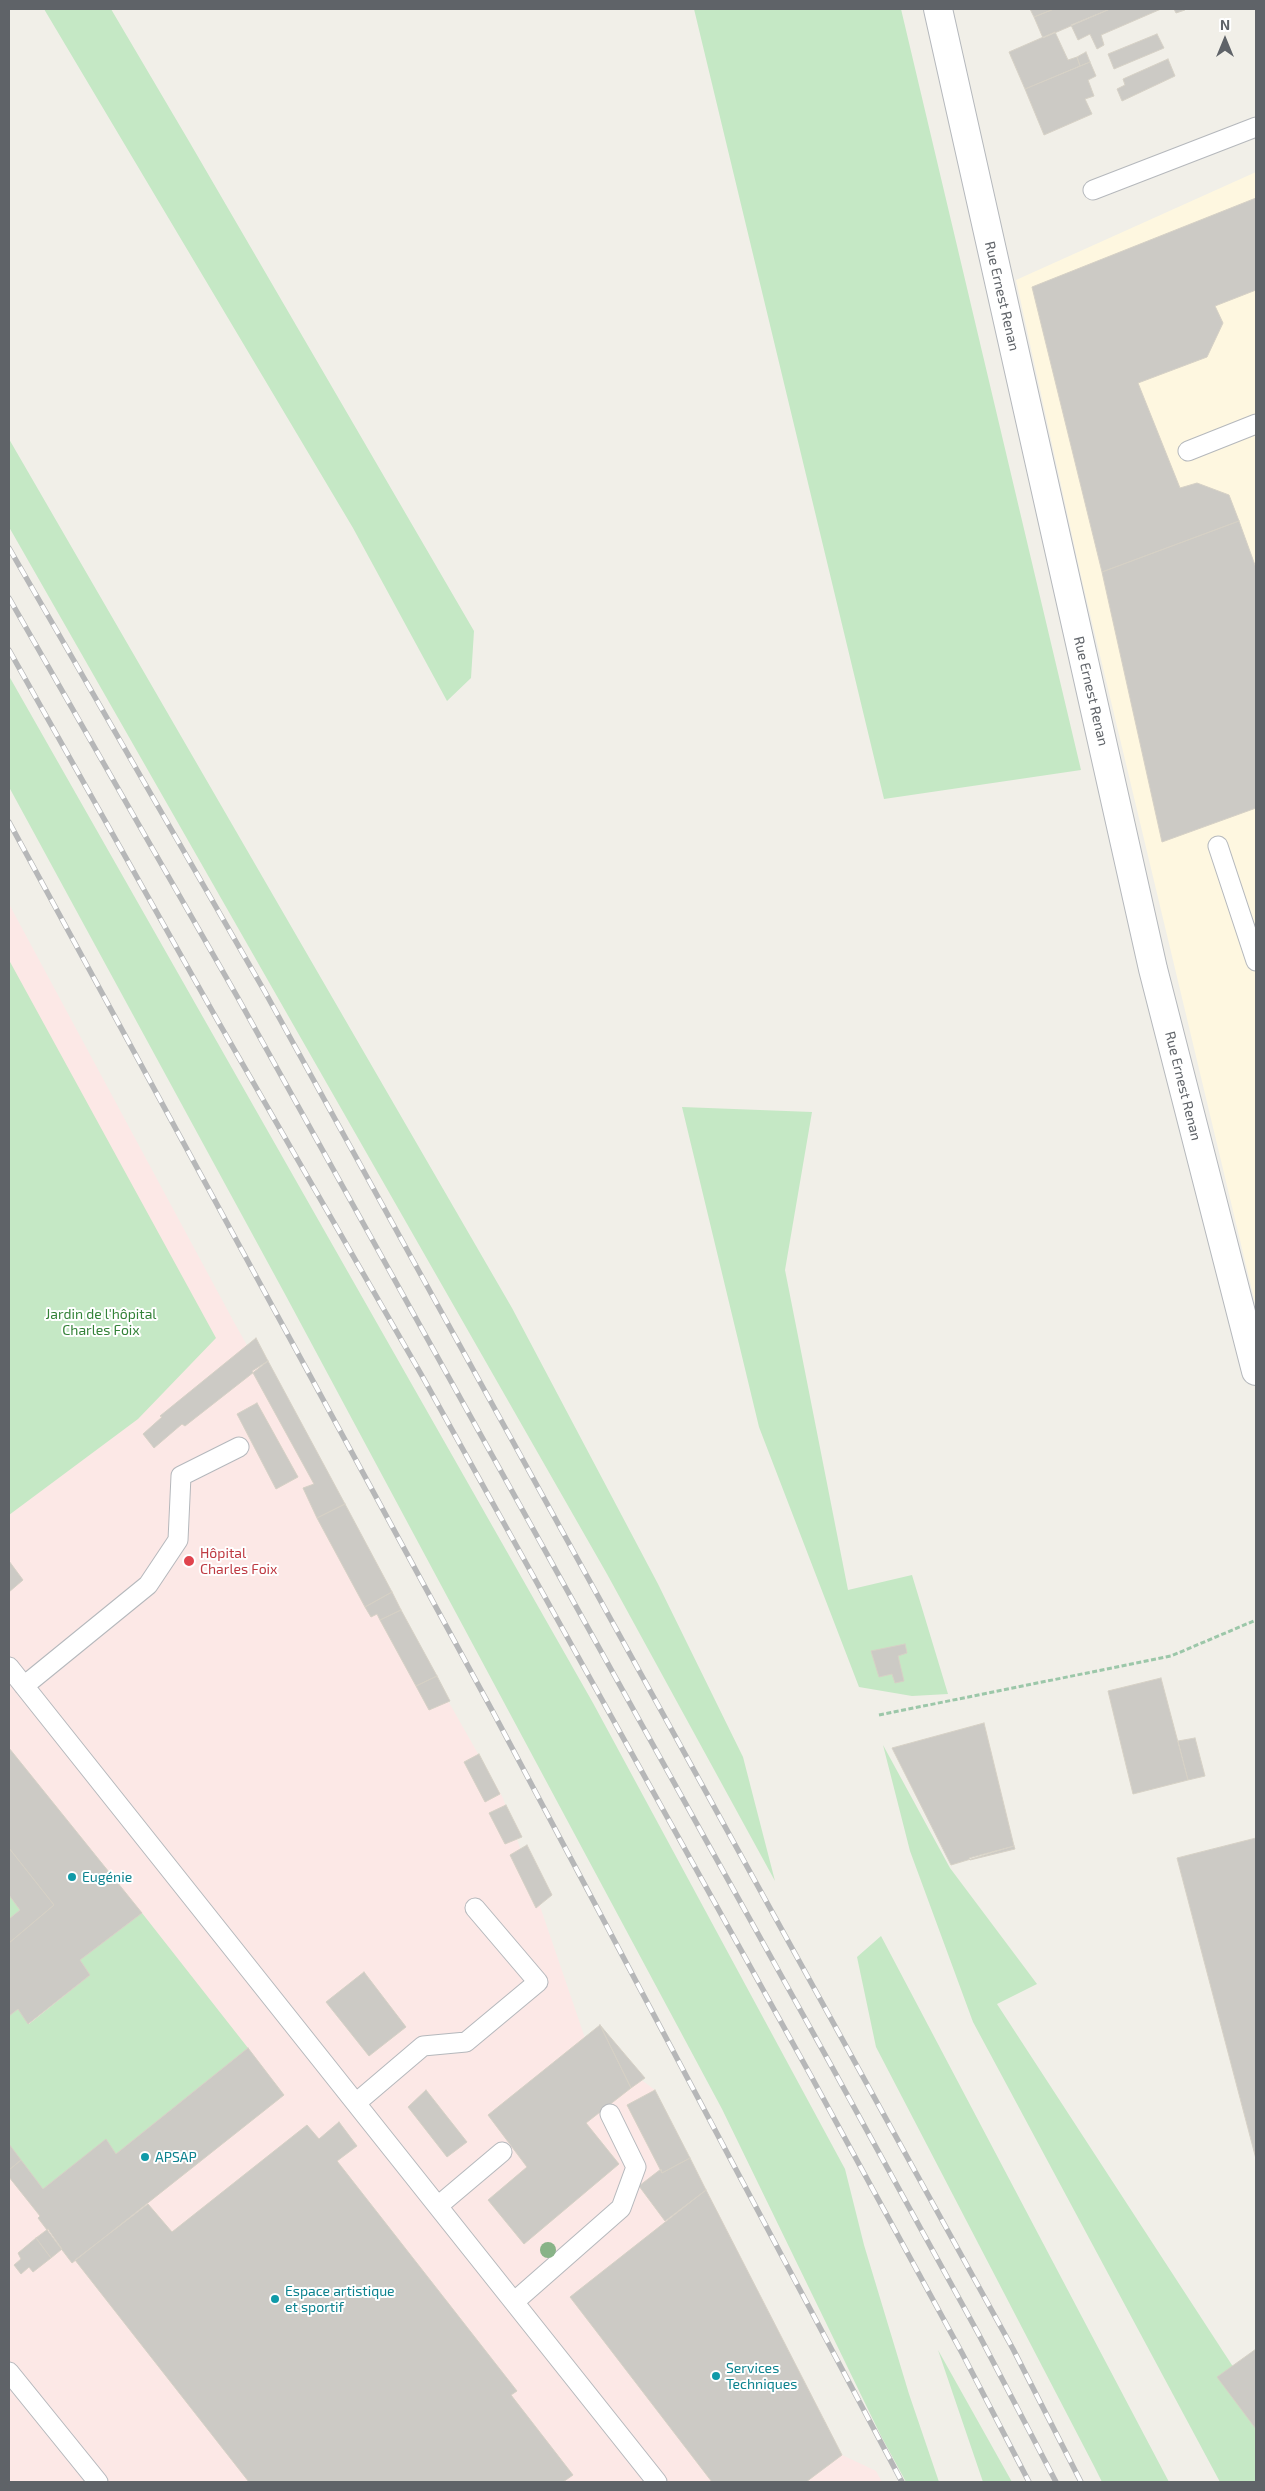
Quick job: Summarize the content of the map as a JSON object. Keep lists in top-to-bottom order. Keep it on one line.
{"streets":{"street":["Rue Ernest Renan"]},"parks":["Jardin de l'hôpital Charles Foix"],"places":["Hôpital Charles Foix","Eugénie","APSAP","Espace artistique et sportif","Services Techniques"],"north":"top"}
